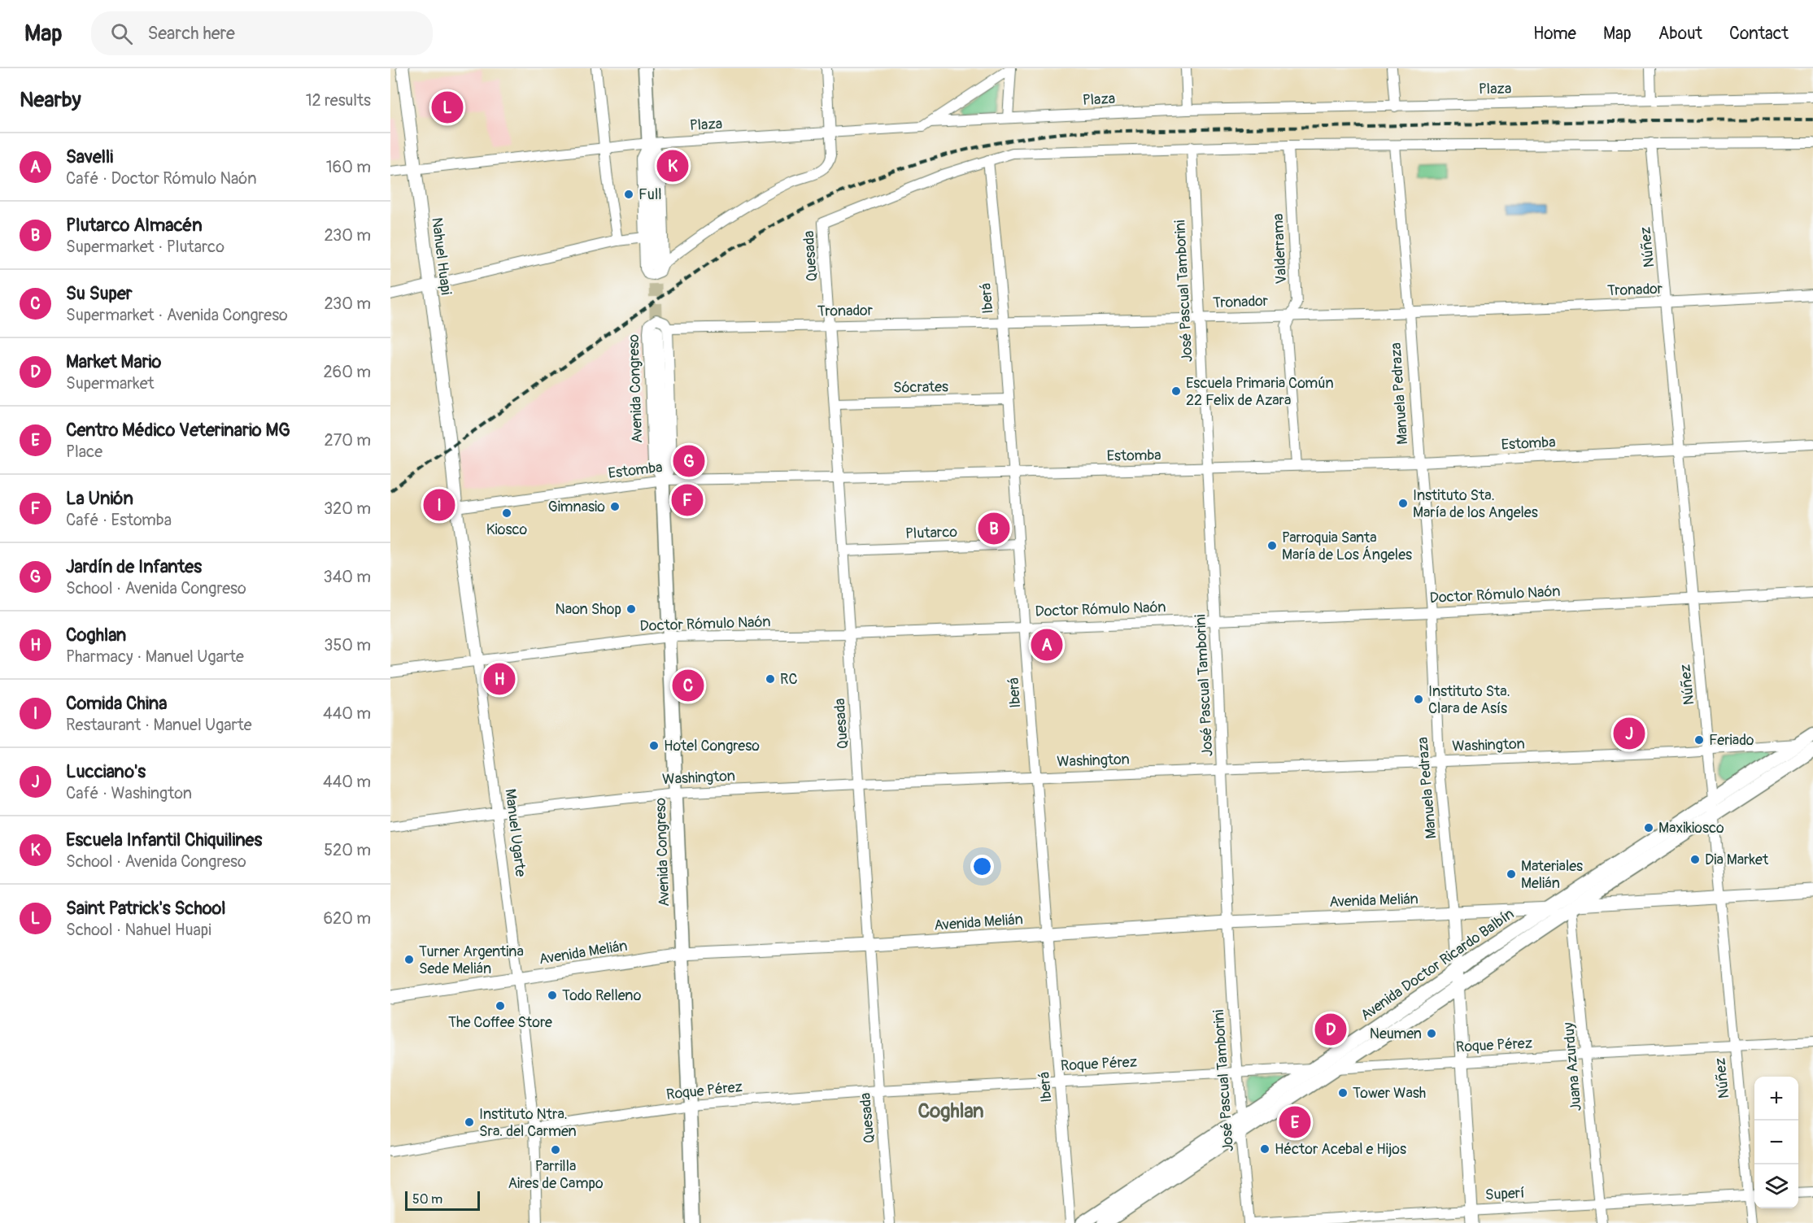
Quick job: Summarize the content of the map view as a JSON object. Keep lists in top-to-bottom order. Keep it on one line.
{"streets":{"main road":["Avenida Congreso","Avenida Doctor Ricardo Balbín"],"street":["Plaza","Núñez","Valderrama","Nahuel Huapi","Quesada","Tronador","José Pascual Tamborini","Iberá","Sócrates","Manuela Pedraza","Estomba","Plutarco","Doctor Rómulo Naón","Washington","Manuel Ugarte","Avenida Melián","Roque Pérez","Juana Azurduy","Superí"]},"crossings":[["Plaza","Nahuel Huapi"],["Núñez","Tronador"],["Núñez","Estomba"],["Núñez","Doctor Rómulo Naón"],["Núñez","Washington"],["Núñez","Avenida Melián"],["Núñez","Avenida Doctor Ricardo Balbín"],["Núñez","Roque Pérez"],["Núñez","Superí"],["Valderrama","Tronador"],["Valderrama","Estomba"],["Nahuel Huapi","Manuel Ugarte"],["Quesada","Tronador"],["Quesada","Iberá"],["Quesada","Sócrates"],["Quesada","Estomba"],["Quesada","Plutarco"],["Quesada","Doctor Rómulo Naón"],["Quesada","Washington"],["Quesada","Avenida Melián"],["Quesada","Roque Pérez"],["Tronador","José Pascual Tamborini"],["Tronador","Iberá"],["Tronador","Avenida Congreso"],["Tronador","Manuela Pedraza"],["José Pascual Tamborini","Estomba"],["José Pascual Tamborini","Doctor Rómulo Naón"],["José Pascual Tamborini","Washington"],["José Pascual Tamborini","Avenida Melián"],["José Pascual Tamborini","Avenida Doctor Ricardo Balbín"],["José Pascual Tamborini","Roque Pérez"],["Iberá","Sócrates"],["Iberá","Estomba"],["Iberá","Plutarco"],["Iberá","Doctor Rómulo Naón"],["Iberá","Washington"],["Iberá","Avenida Melián"],["Iberá","Roque Pérez"],["Avenida Congreso","Estomba"],["Avenida Congreso","Doctor Rómulo Naón"],["Avenida Congreso","Washington"],["Avenida Congreso","Avenida Melián"],["Avenida Congreso","Roque Pérez"],["Manuela Pedraza","Estomba"],["Manuela Pedraza","Doctor Rómulo Naón"],["Manuela Pedraza","Washington"],["Manuela Pedraza","Avenida Melián"],["Manuela Pedraza","Avenida Doctor Ricardo Balbín"],["Manuela Pedraza","Roque Pérez"],["Manuela Pedraza","Superí"],["Estomba","Manuel Ugarte"],["Doctor Rómulo Naón","Manuel Ugarte"],["Washington","Manuel Ugarte"],["Washington","Avenida Doctor Ricardo Balbín"],["Manuel Ugarte","Avenida Melián"],["Manuel Ugarte","Roque Pérez"],["Avenida Melián","Avenida Doctor Ricardo Balbín"],["Avenida Melián","Juana Azurduy"],["Avenida Doctor Ricardo Balbín","Roque Pérez"],["Avenida Doctor Ricardo Balbín","Juana Azurduy"],["Roque Pérez","Juana Azurduy"],["Juana Azurduy","Superí"]],"districts":["Coghlan"],"places":["Full","Escuela Primaria Común 22 Felix de Azara","Instituto Sta. María de los Angeles","Gimnasio","Kiosco","Parroquia Santa María de Los Ángeles","Naon Shop","RC","Instituto Sta. Clara de Asís","Feriado","Hotel Congreso","Maxikiosco","Dia Market","Materiales Melián","Turner Argentina Sede Melián","Todo Relleno","The Coffee Store","Neumen","Tower Wash","Instituto Ntra. Sra. del Carmen","Héctor Acebal e Hijos","Parrilla Aires de Campo"],"scale_bar":"50 m","page":{"header":"Map","search":"Search here","nav":["Home","Map","About","Contact"],"heading":["Nearby","12 results"],"pins":["L","K","G","F","I","B","A","H","C","J","D","E"],"list":[{"mark":"A","name":"Savelli","note":"Café · Doctor Rómulo Naón","value":"160 m"},{"mark":"B","name":"Plutarco Almacén","note":"Supermarket · Plutarco","value":"230 m"},{"mark":"C","name":"Su Super","note":"Supermarket · Avenida Congreso","value":"230 m"},{"mark":"D","name":"Market Mario","note":"Supermarket","value":"260 m"},{"mark":"E","name":"Centro Médico Veterinario MG","note":"Place","value":"270 m"},{"mark":"F","name":"La Unión","note":"Café · Estomba","value":"320 m"},{"mark":"G","name":"Jardín de Infantes","note":"School · Avenida Congreso","value":"340 m"},{"mark":"H","name":"Coghlan","note":"Pharmacy · Manuel Ugarte","value":"350 m"},{"mark":"I","name":"Comida China","note":"Restaurant · Manuel Ugarte","value":"440 m"},{"mark":"J","name":"Lucciano's","note":"Café · Washington","value":"440 m"},{"mark":"K","name":"Escuela Infantil Chiquilines","note":"School · Avenida Congreso","value":"520 m"},{"mark":"L","name":"Saint Patrick's School","note":"School · Nahuel Huapi","value":"620 m"}],"map_buttons":["+","−"],"scale":"50 m"}}
